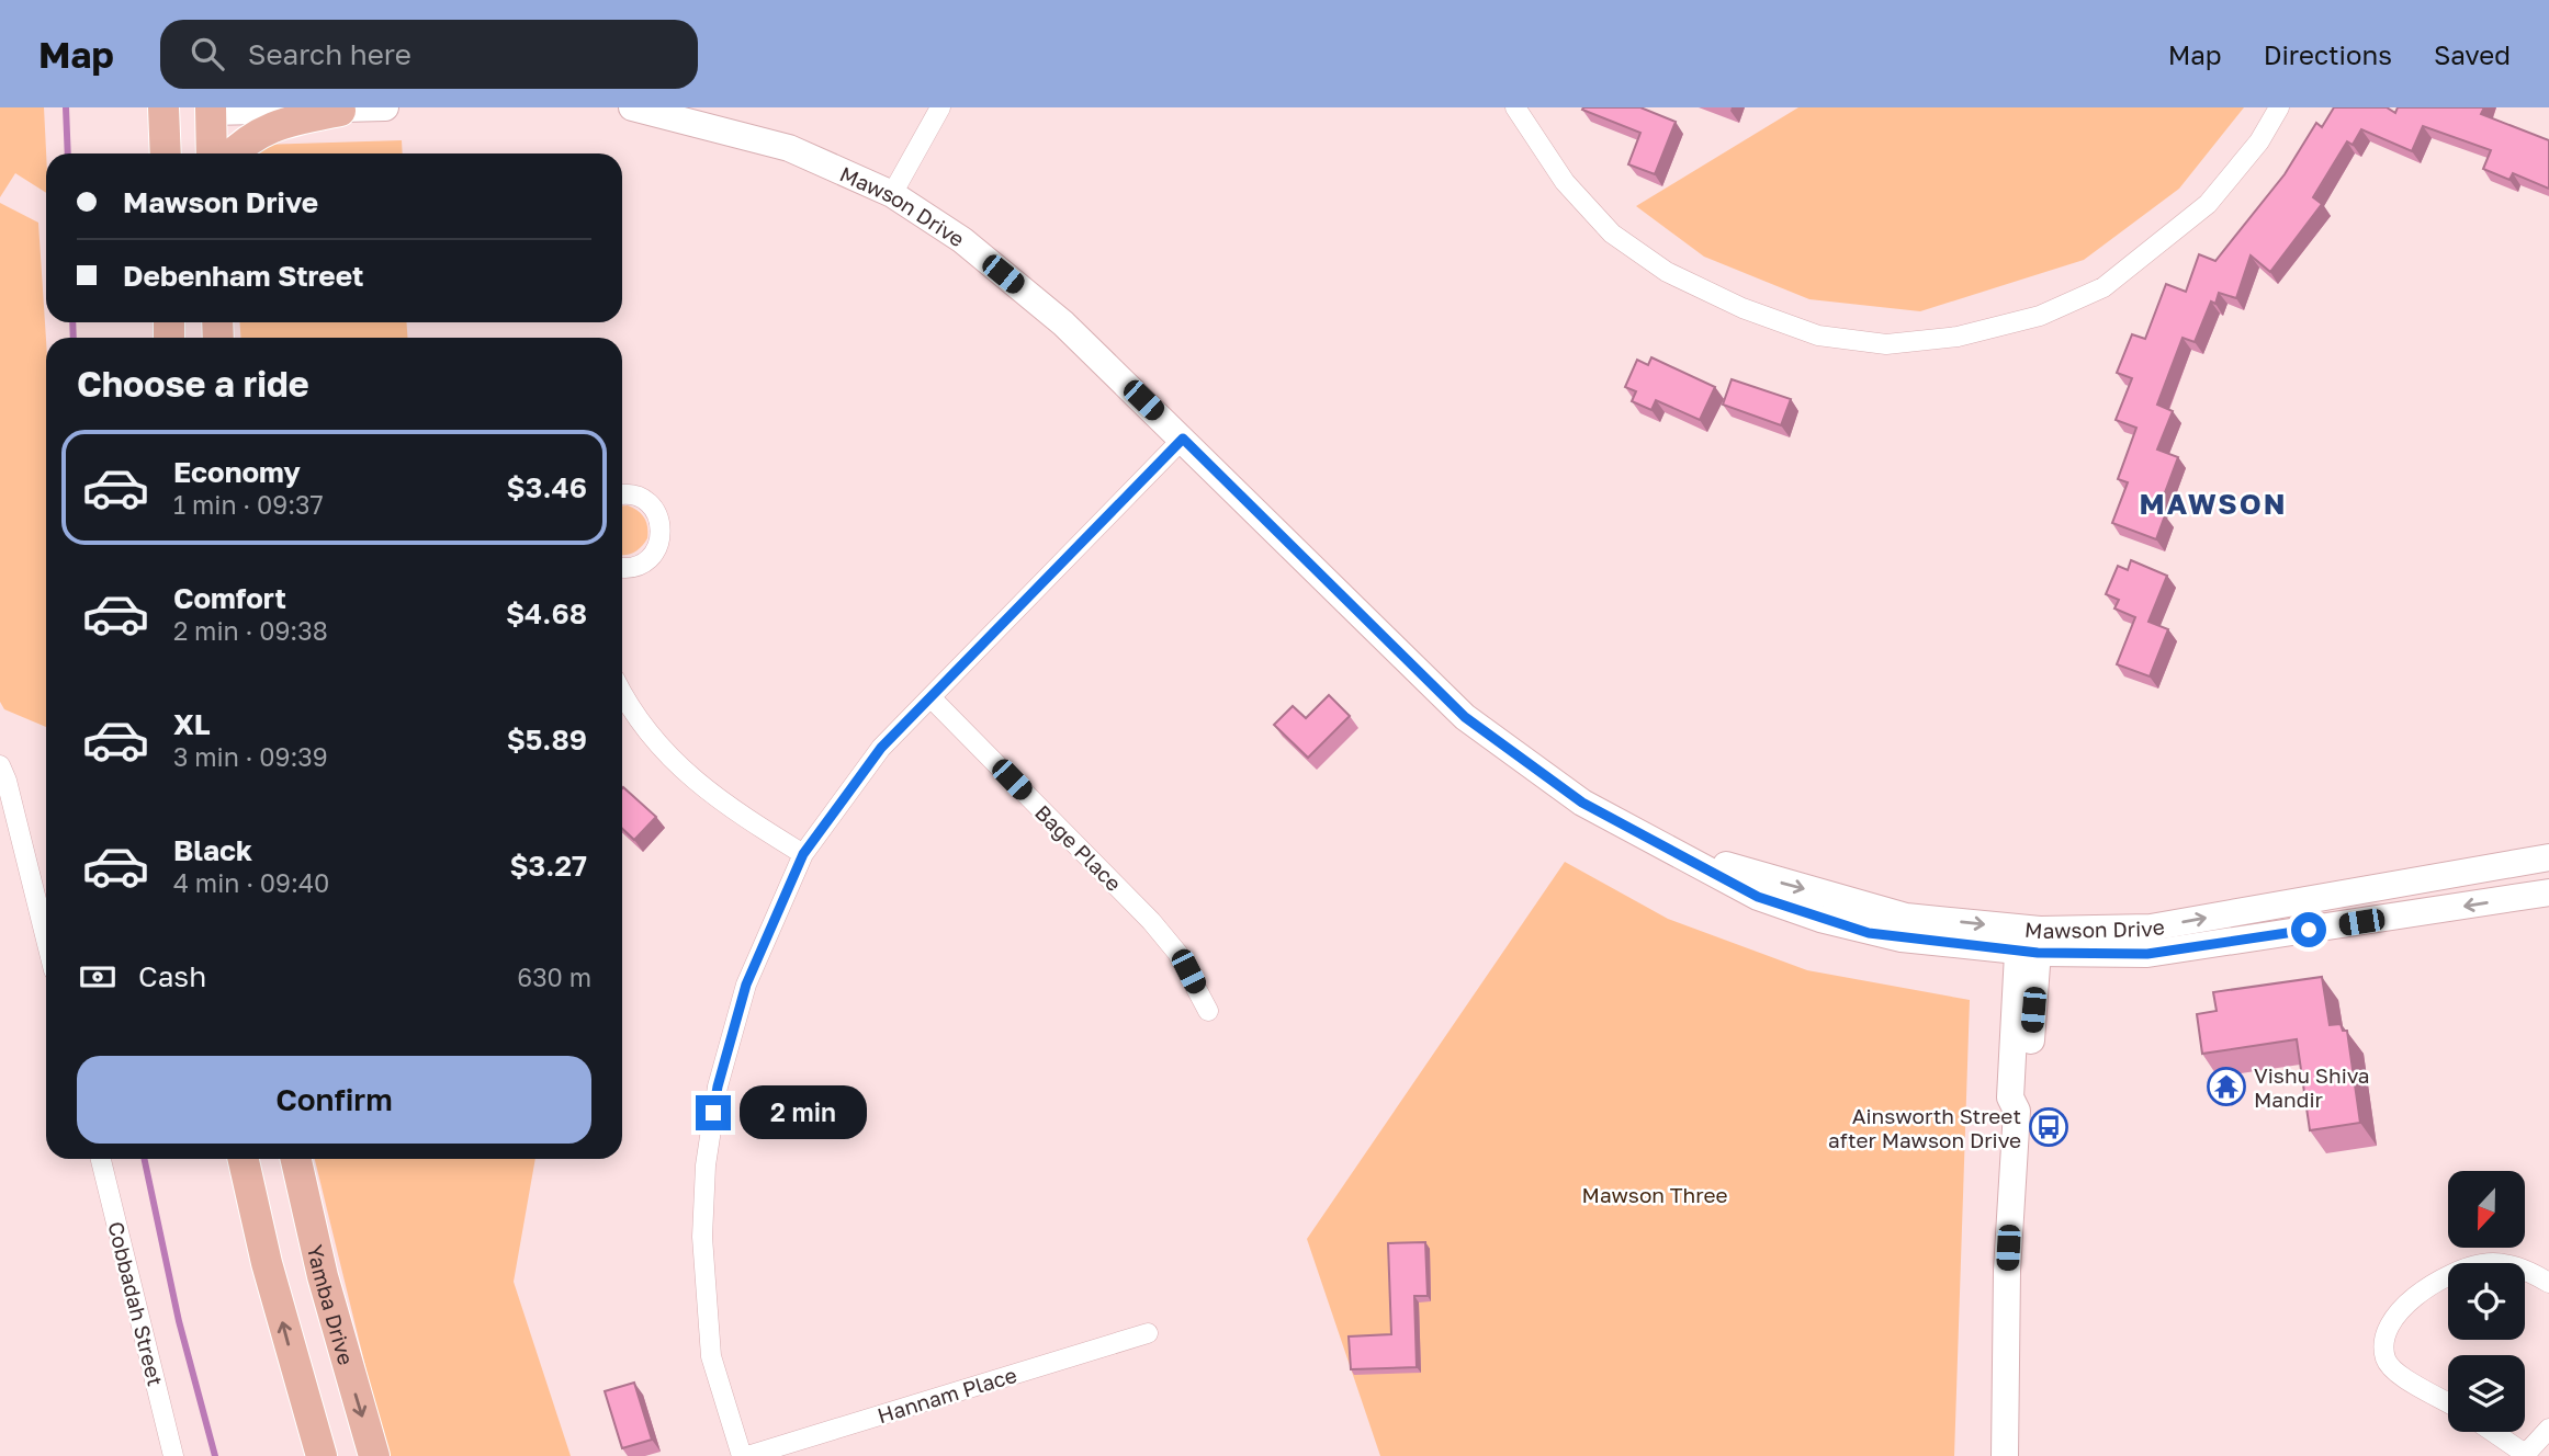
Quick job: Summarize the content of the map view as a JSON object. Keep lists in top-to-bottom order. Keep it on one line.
{"streets":{"main road":["Mawson Drive","Yamba Drive"],"street":["Bage Place","Cobbadah Street","Hannam Place"]},"districts":["MAWSON"],"parks":["Mawson Three"],"places":{"temple":["Vishu Shiva Mandir"],"bus stop":["Ainsworth Street after Mawson Drive"]},"north":"bottom","page":{"header":"Map","search":"Search here","nav":["Map","Directions","Saved"],"banner":["Mawson Drive","Debenham Street"],"heading":"Choose a ride","list":[{"name":"Economy","note":"1 min · 09:37","value":"$3.46"},{"name":"Comfort","note":"2 min · 09:38","value":"$4.68"},{"name":"XL","note":"3 min · 09:39","value":"$5.89"},{"name":"Black","note":"4 min · 09:40","value":"$3.27"}],"pay":["Cash","630 m"],"buttons":"Confirm","bubble":"2 min"}}
